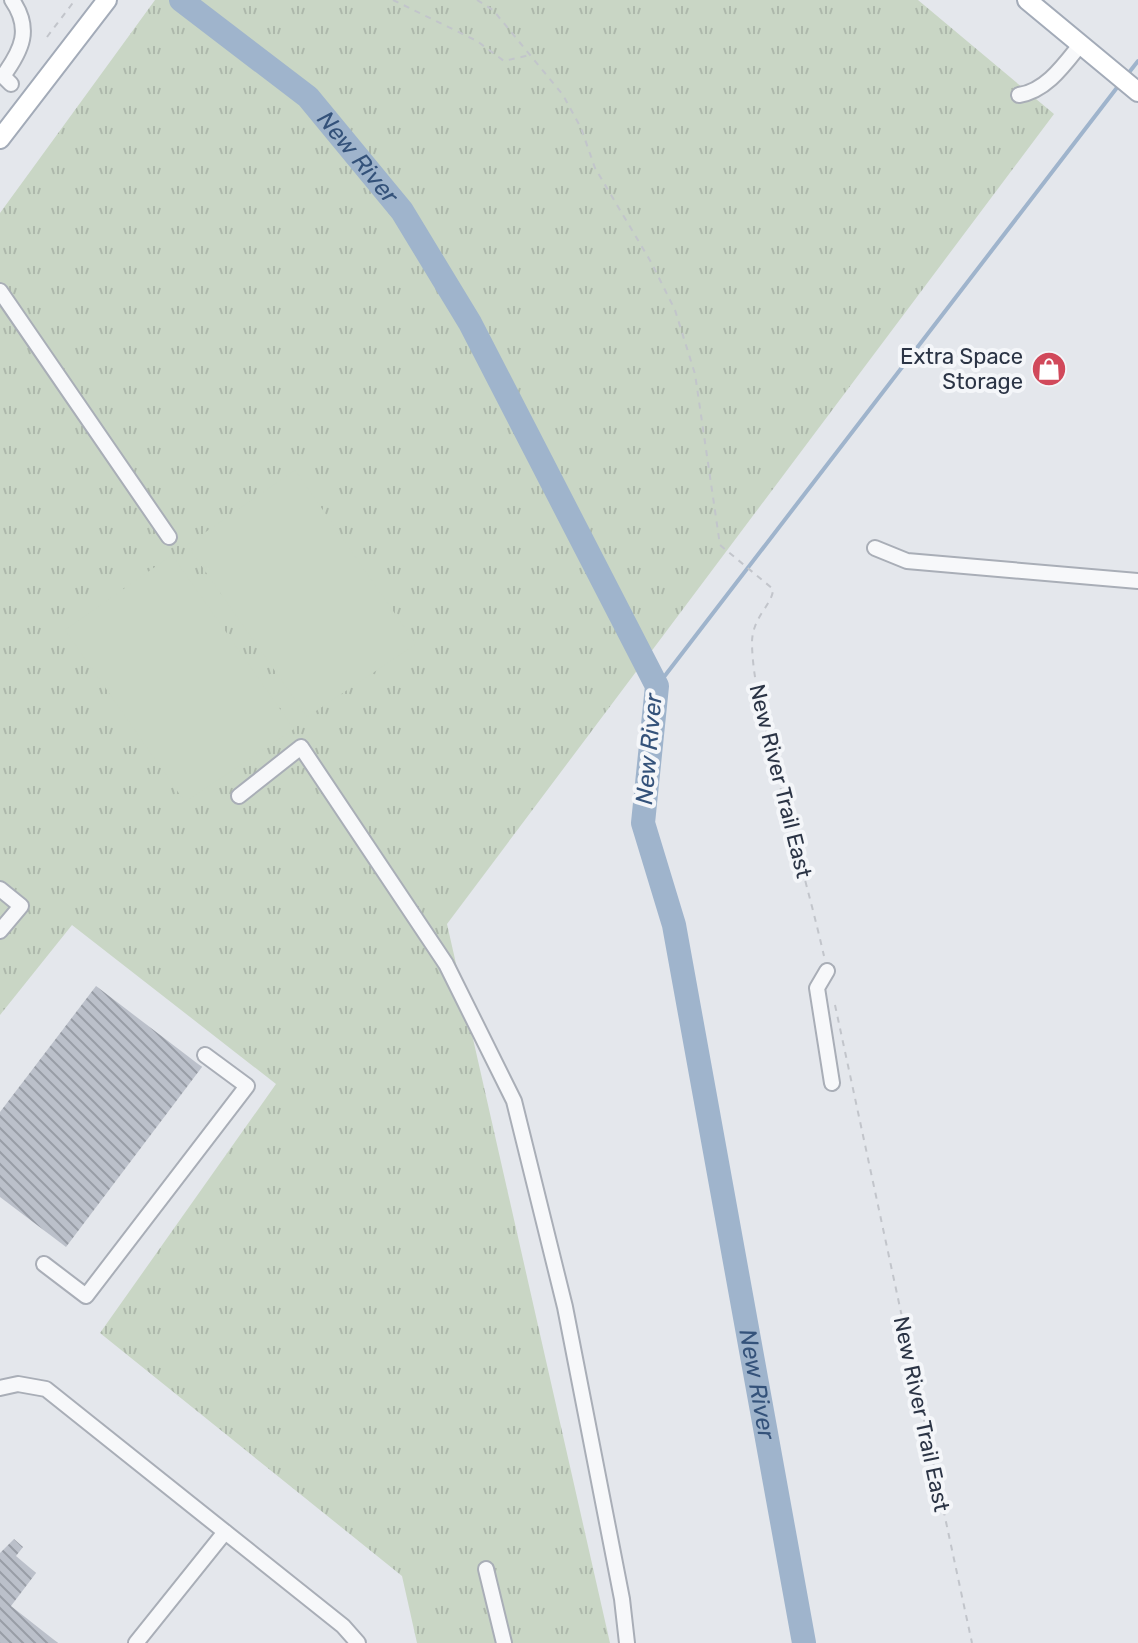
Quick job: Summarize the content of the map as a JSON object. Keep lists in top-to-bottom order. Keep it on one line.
{"streets":{"path":["New River Trail East"]},"water":["New River"],"places":{"shop":["Extra Space Storage"]}}
